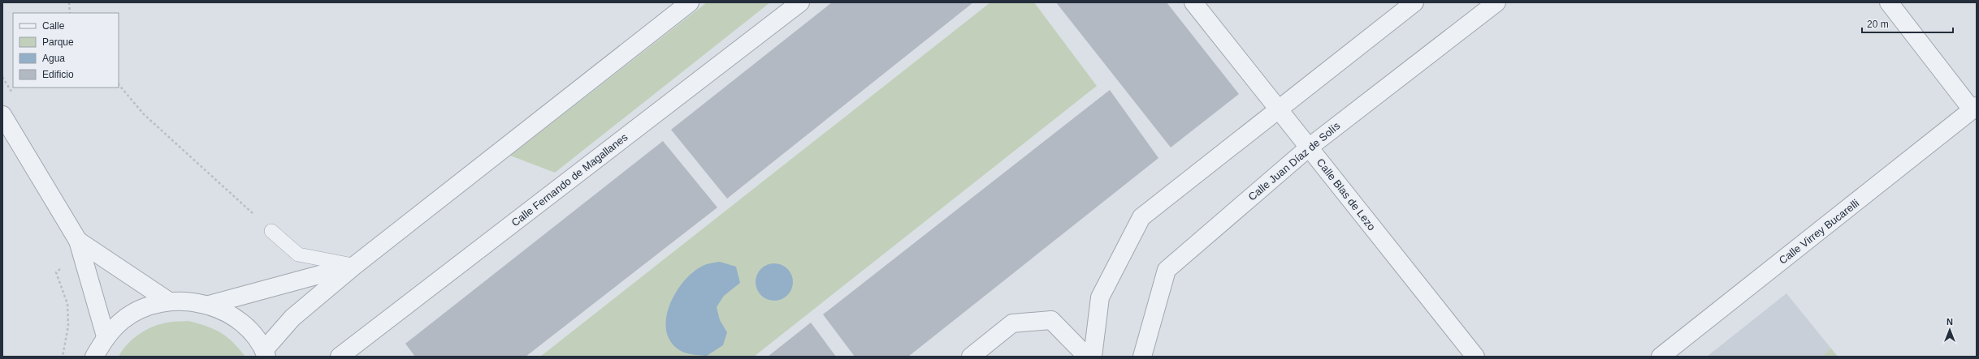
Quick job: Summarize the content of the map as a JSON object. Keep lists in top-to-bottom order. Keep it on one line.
{"streets":{"street":["Calle Juan Díaz de Solís","Calle Fernando de Magallanes","Calle Blas de Lezo","Calle Virrey Bucarelli"]},"crossings":[["Calle Juan Díaz de Solís","Calle Blas de Lezo"]],"legend":["Calle","Parque","Agua","Edificio"],"scale_bar":"20 m","north":"top"}
